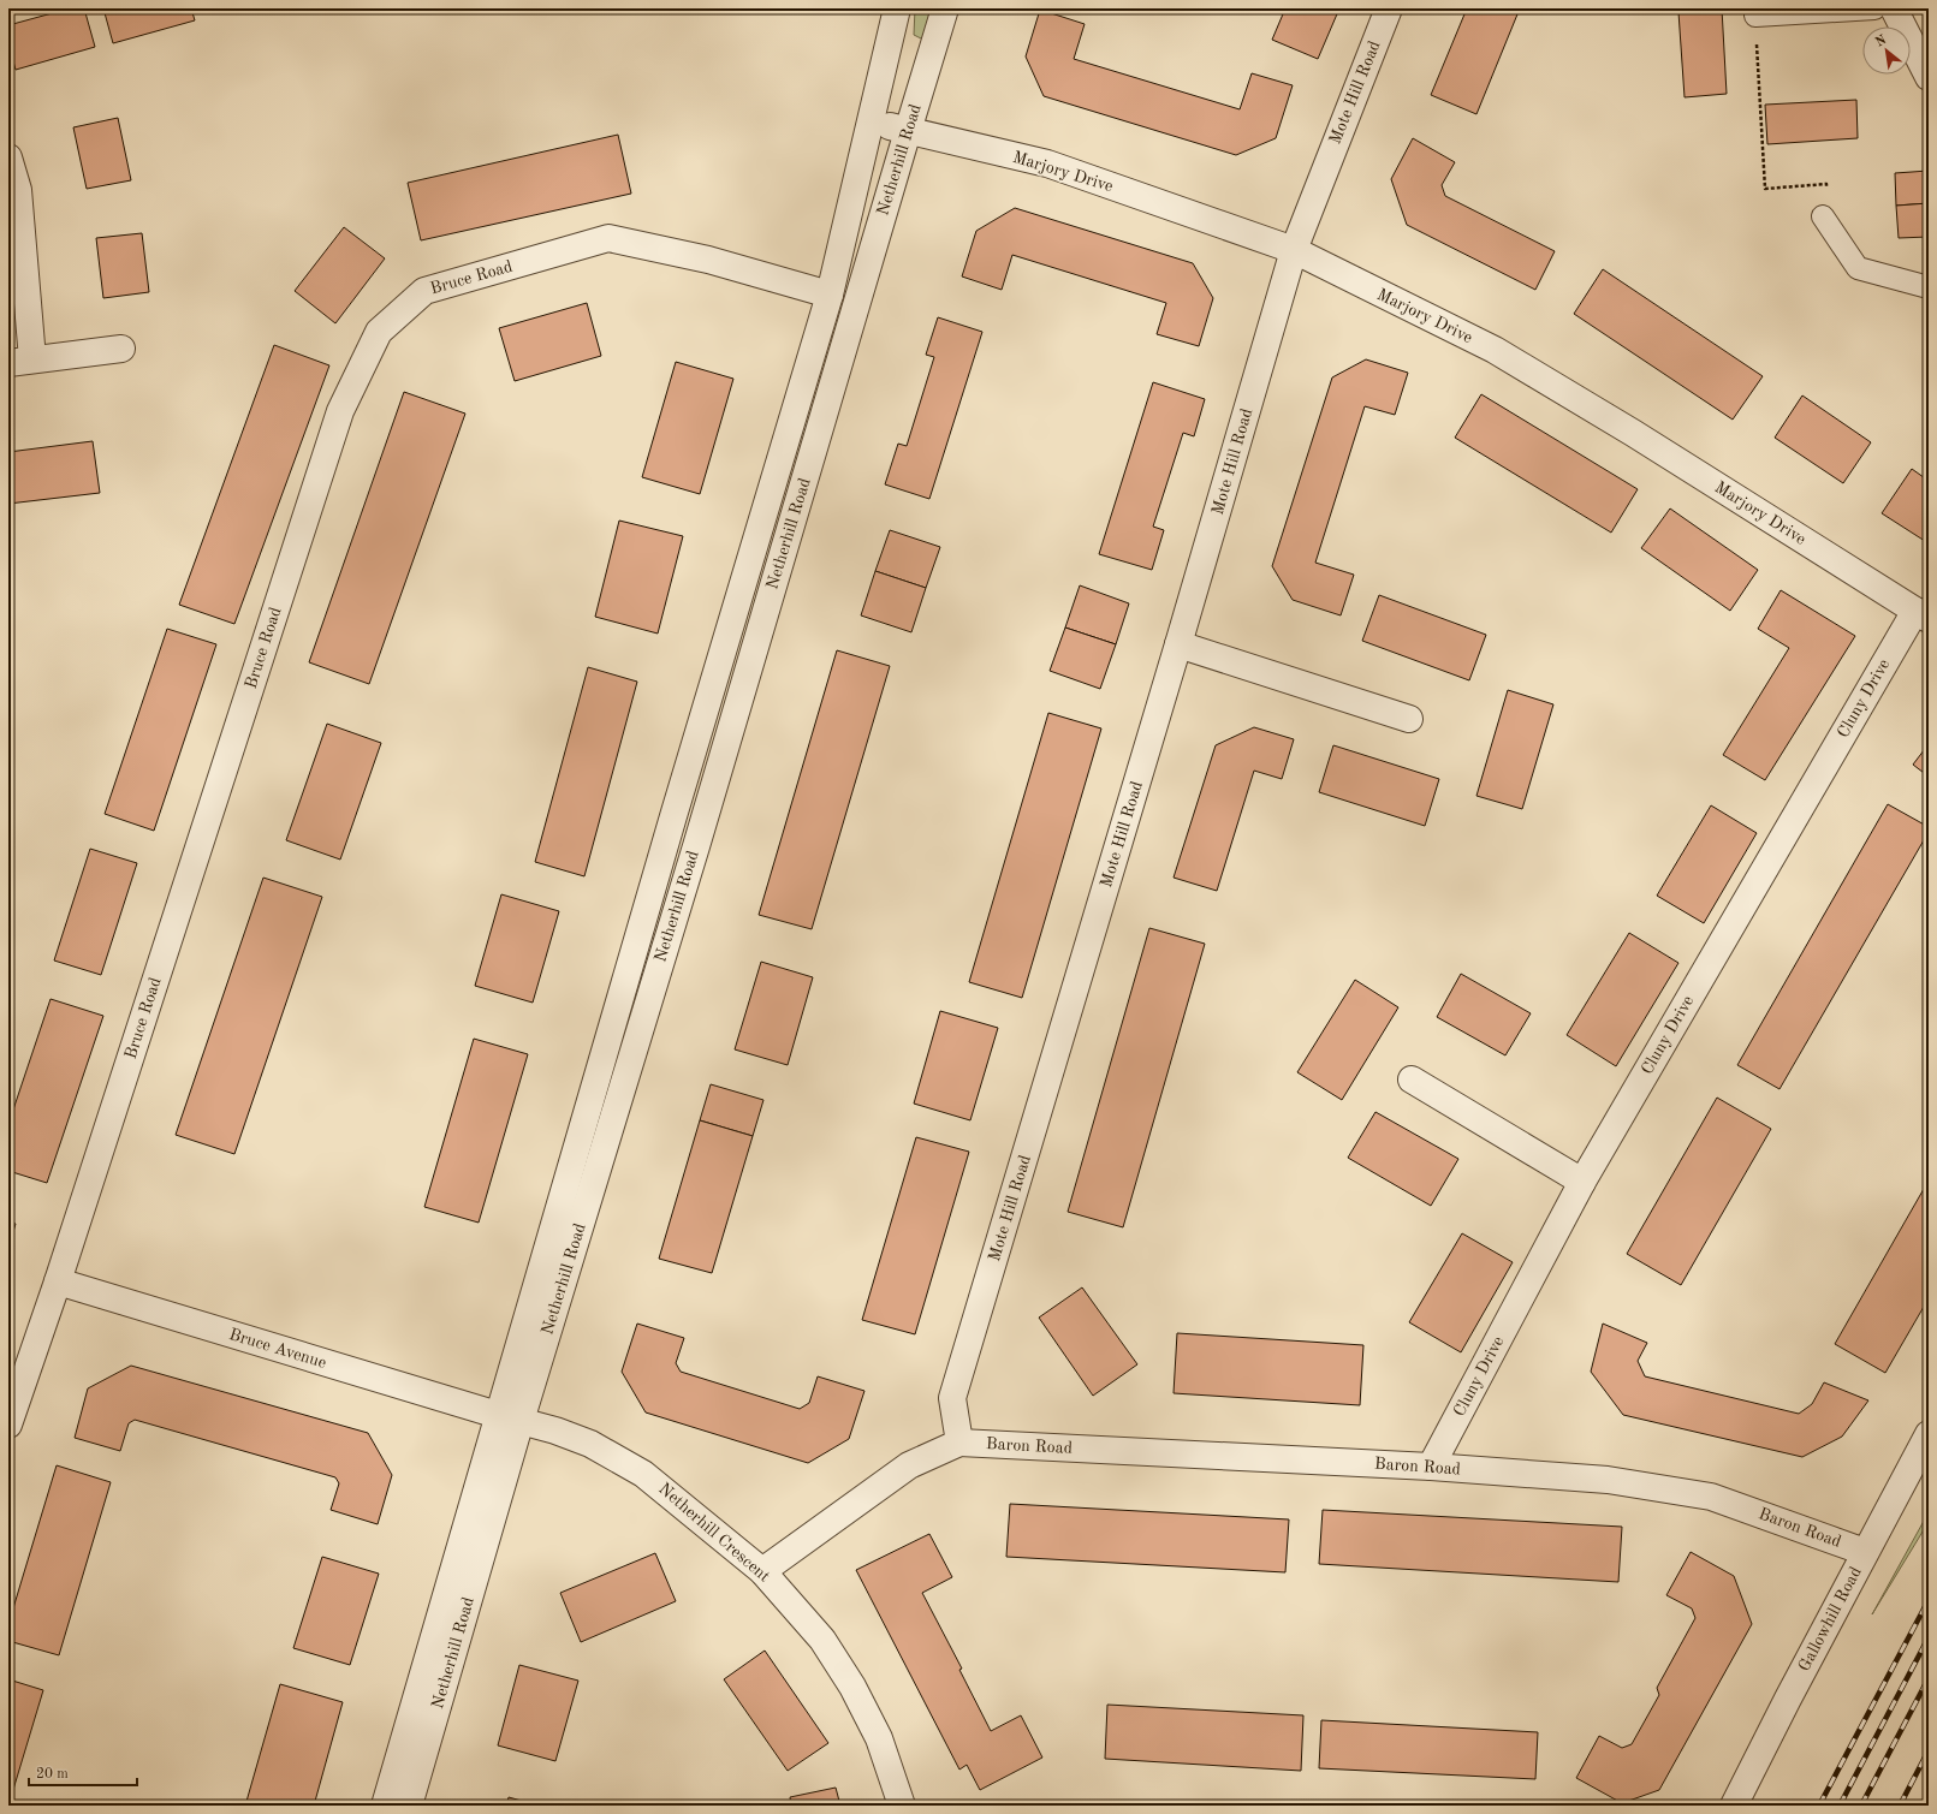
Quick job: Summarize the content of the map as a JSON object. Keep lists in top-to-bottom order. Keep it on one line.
{"streets":{"street":["Mote Hill Road","Netherhill Road","Marjory Drive","Bruce Road","Cluny Drive","Bruce Avenue","Baron Road","Netherhill Crescent","Gallowhill Road"]},"crossings":[["Mote Hill Road","Marjory Drive"],["Mote Hill Road","Baron Road"],["Netherhill Road","Marjory Drive"],["Netherhill Road","Bruce Road"],["Netherhill Road","Bruce Avenue"],["Netherhill Road","Netherhill Crescent"],["Marjory Drive","Cluny Drive"],["Bruce Road","Bruce Avenue"],["Cluny Drive","Baron Road"],["Bruce Avenue","Netherhill Crescent"],["Baron Road","Gallowhill Road"]],"scale_bar":"20 m","north":"top left"}
